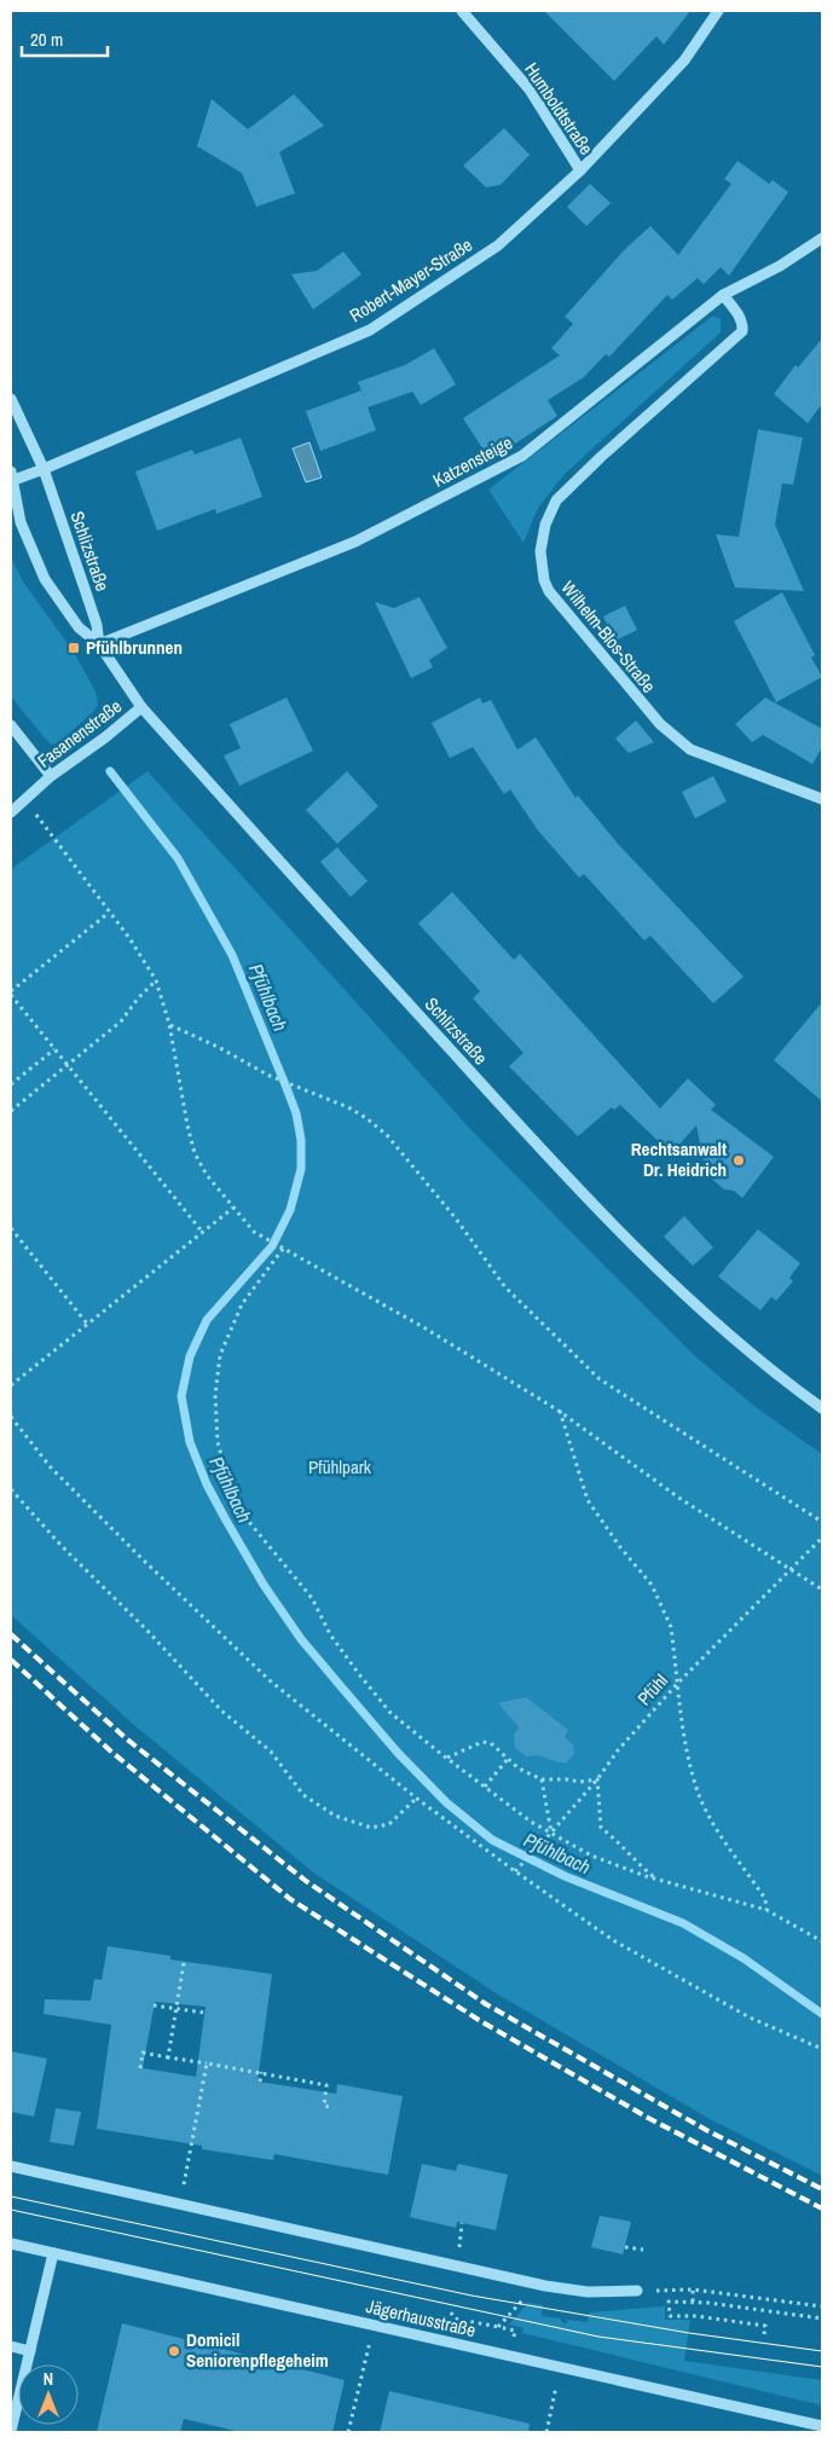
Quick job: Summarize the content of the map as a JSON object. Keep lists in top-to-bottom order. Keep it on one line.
{"streets":{"street":["Humboldtstraße","Robert-Mayer-Straße","Katzensteige","Schlizstraße","Wilhelm-Blos-Straße","Fasanenstraße","Jägerhausstraße"],"path":["Pfühl"]},"crossings":[["Humboldtstraße","Robert-Mayer-Straße"],["Robert-Mayer-Straße","Schlizstraße"],["Katzensteige","Schlizstraße"],["Katzensteige","Wilhelm-Blos-Straße"],["Schlizstraße","Fasanenstraße"]],"water":["Pfühlbach"],"parks":["Pfühlpark"],"places":{"transit":["Pfühlbrunnen"],"other":["Rechtsanwalt Dr. Heidrich","Domicil Seniorenpflegeheim"]},"scale_bar":"20 m","north":"top"}
